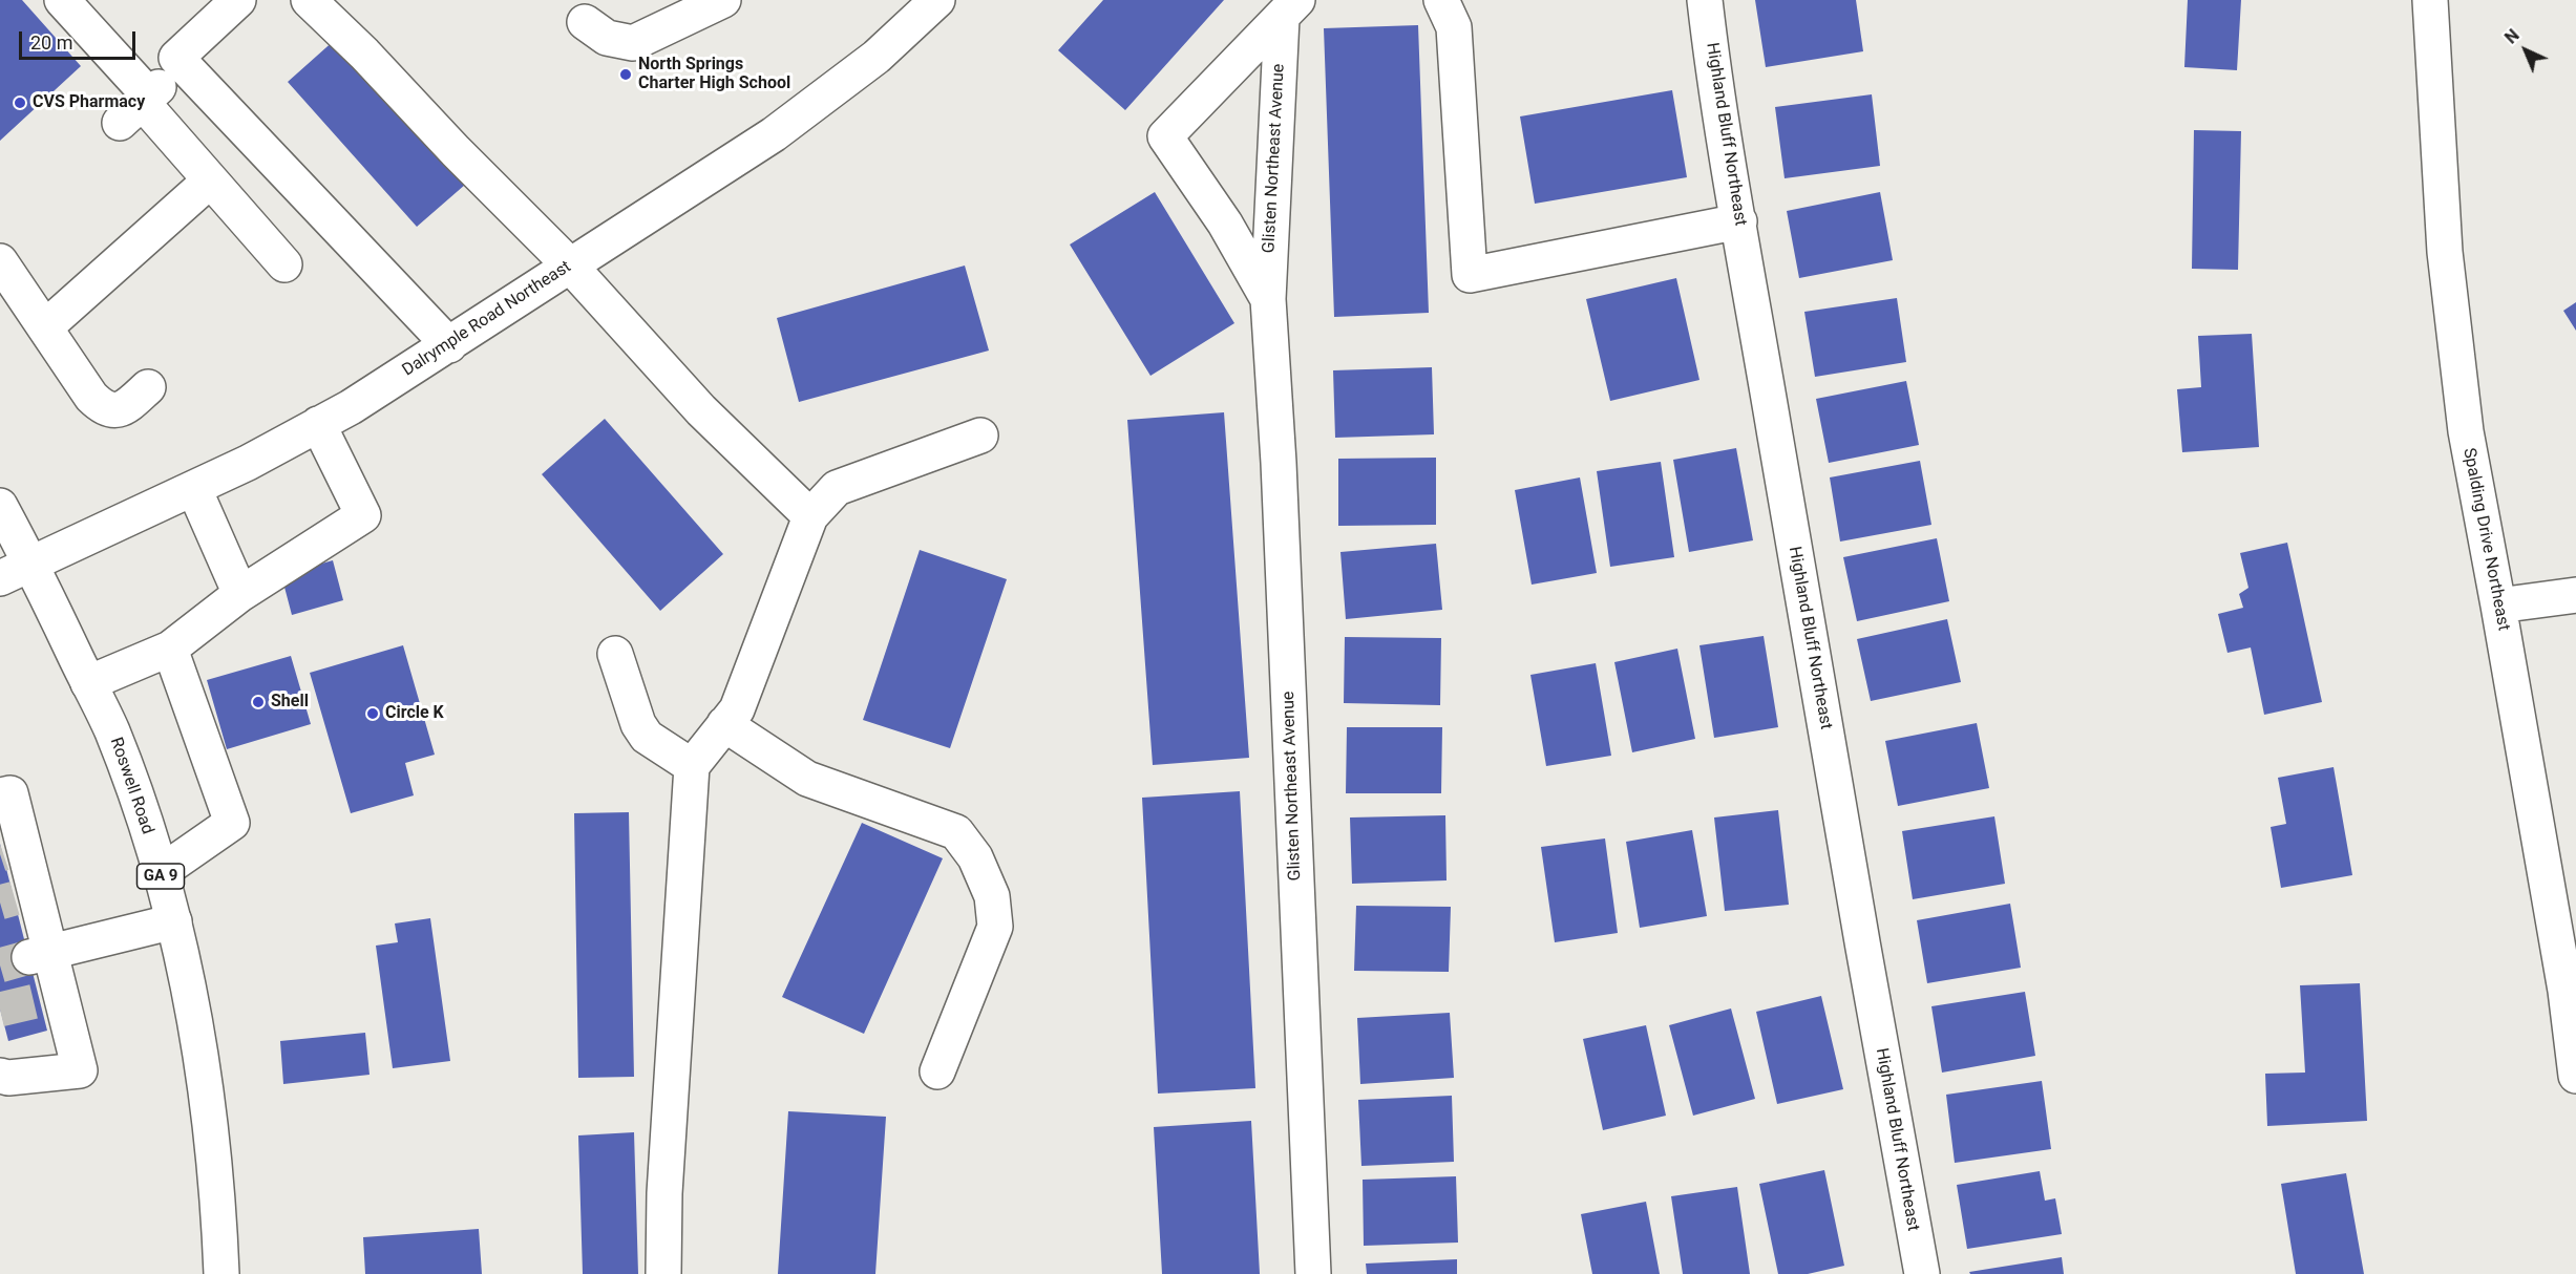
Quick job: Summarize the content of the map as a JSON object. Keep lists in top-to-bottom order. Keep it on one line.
{"streets":{"street":["Highland Bluff Northeast","Glisten Northeast Avenue","Dalrymple Road Northeast","Spalding Drive Northeast","Roswell Road","GA 9"]},"crossings":[["Dalrymple Road Northeast","Roswell Road"]],"places":["North Springs Charter High School","CVS Pharmacy","Shell","Circle K"],"scale_bar":"20 m","north":"top left"}
